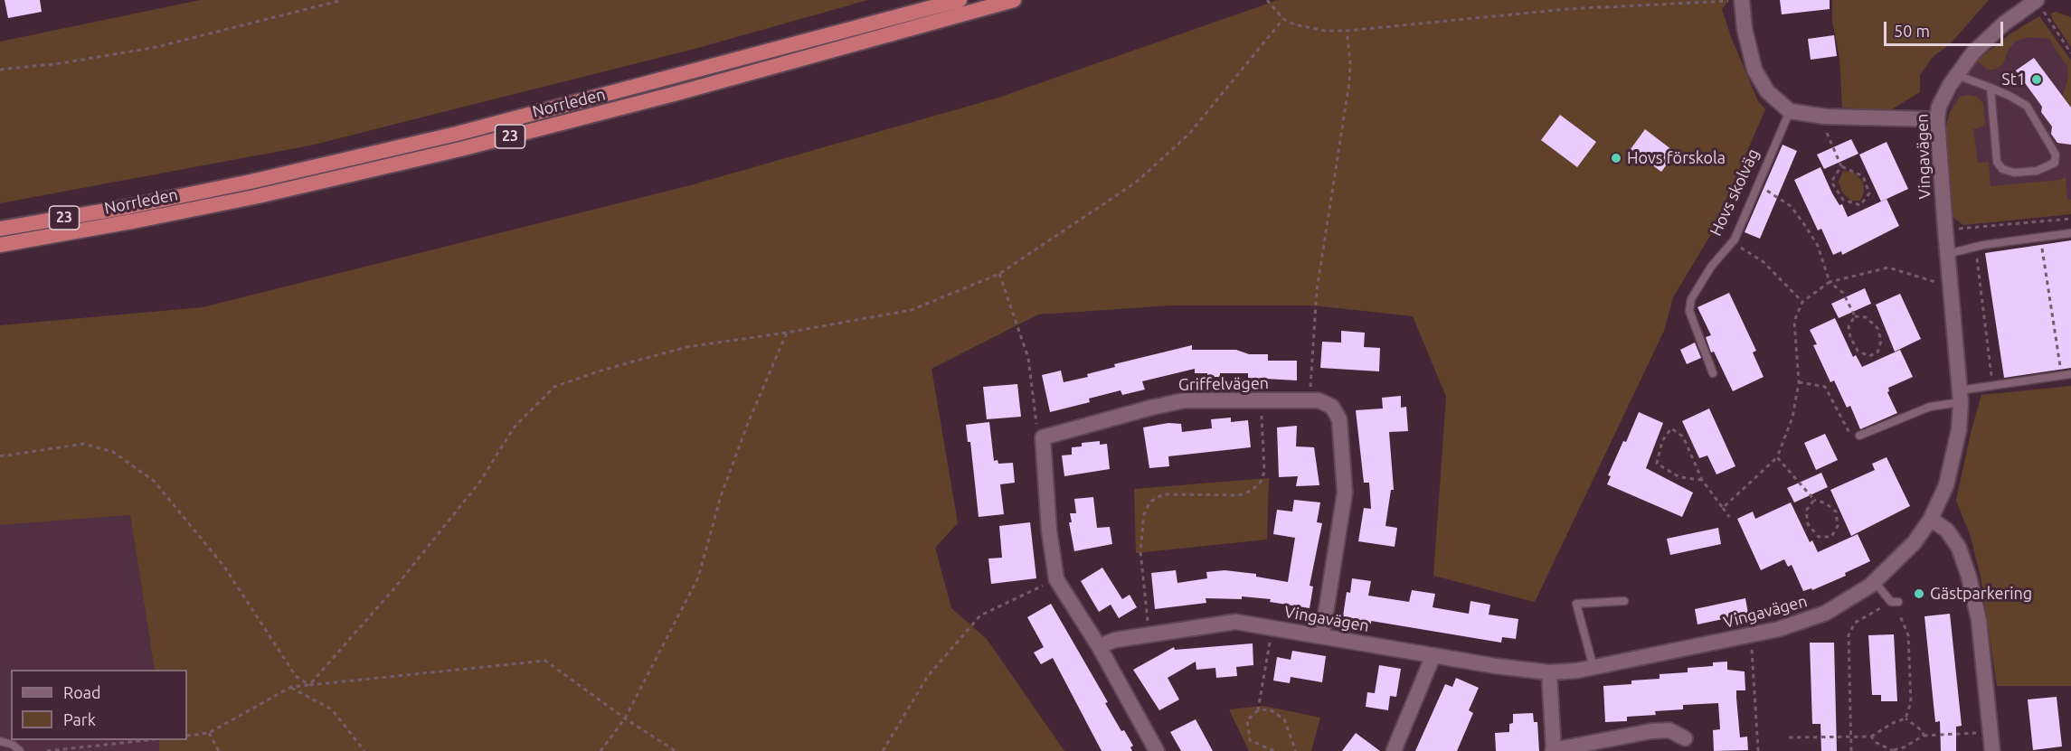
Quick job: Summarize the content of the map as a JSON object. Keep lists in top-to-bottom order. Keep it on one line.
{"streets":{"highway":["Norrleden","23"],"street":["Vingavägen","Griffelvägen"],"lane":["Hovs skolväg"]},"crossings":[["Vingavägen","Griffelvägen"]],"places":["St1","Hovs förskola","Gästparkering"],"legend":["Road","Park"],"scale_bar":"50 m"}
